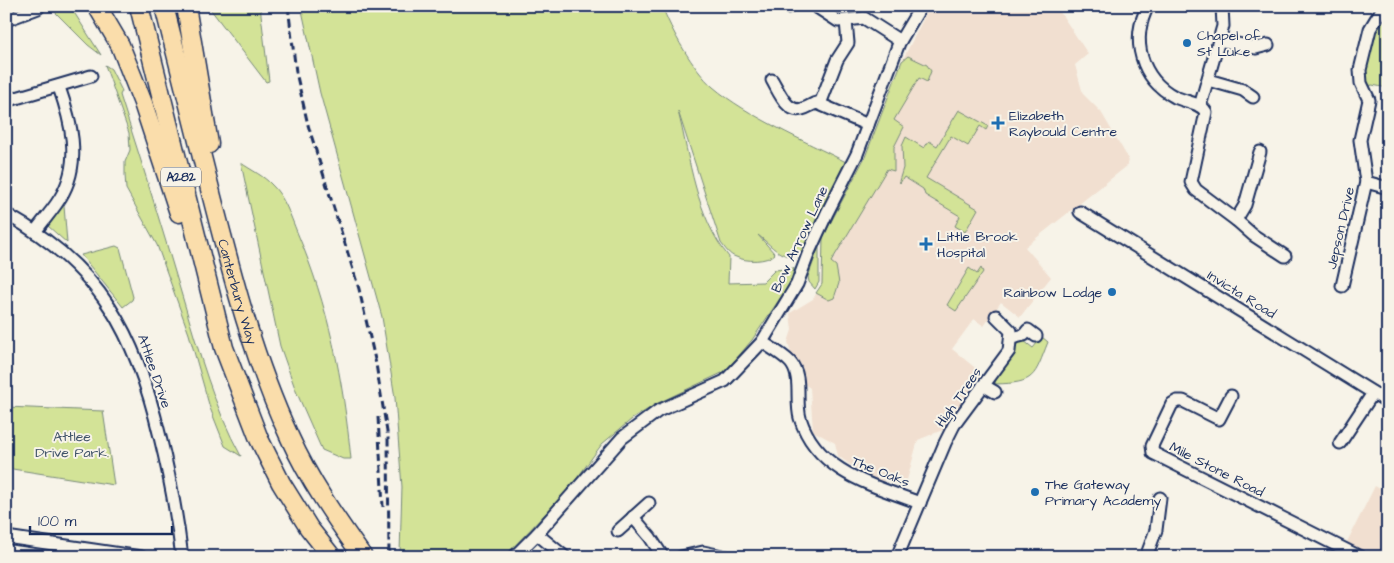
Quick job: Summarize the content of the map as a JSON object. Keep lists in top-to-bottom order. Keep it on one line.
{"streets":{"highway":["A282","Canterbury Way"],"street":["Jepson Drive","Bow Arrow Lane","Invicta Road","Attlee Drive","High Trees","Mile Stone Road","The Oaks"]},"crossings":[["A282","Canterbury Way"],["Bow Arrow Lane","The Oaks"],["High Trees","The Oaks"]],"parks":["Attlee Drive Park."],"places":{"other":["Chapel of St Luke","Rainbow Lodge","The Gateway Primary Academy"],"health":["Elizabeth Raybould Centre","Little Brook Hospital"]},"scale_bar":"100 m"}
